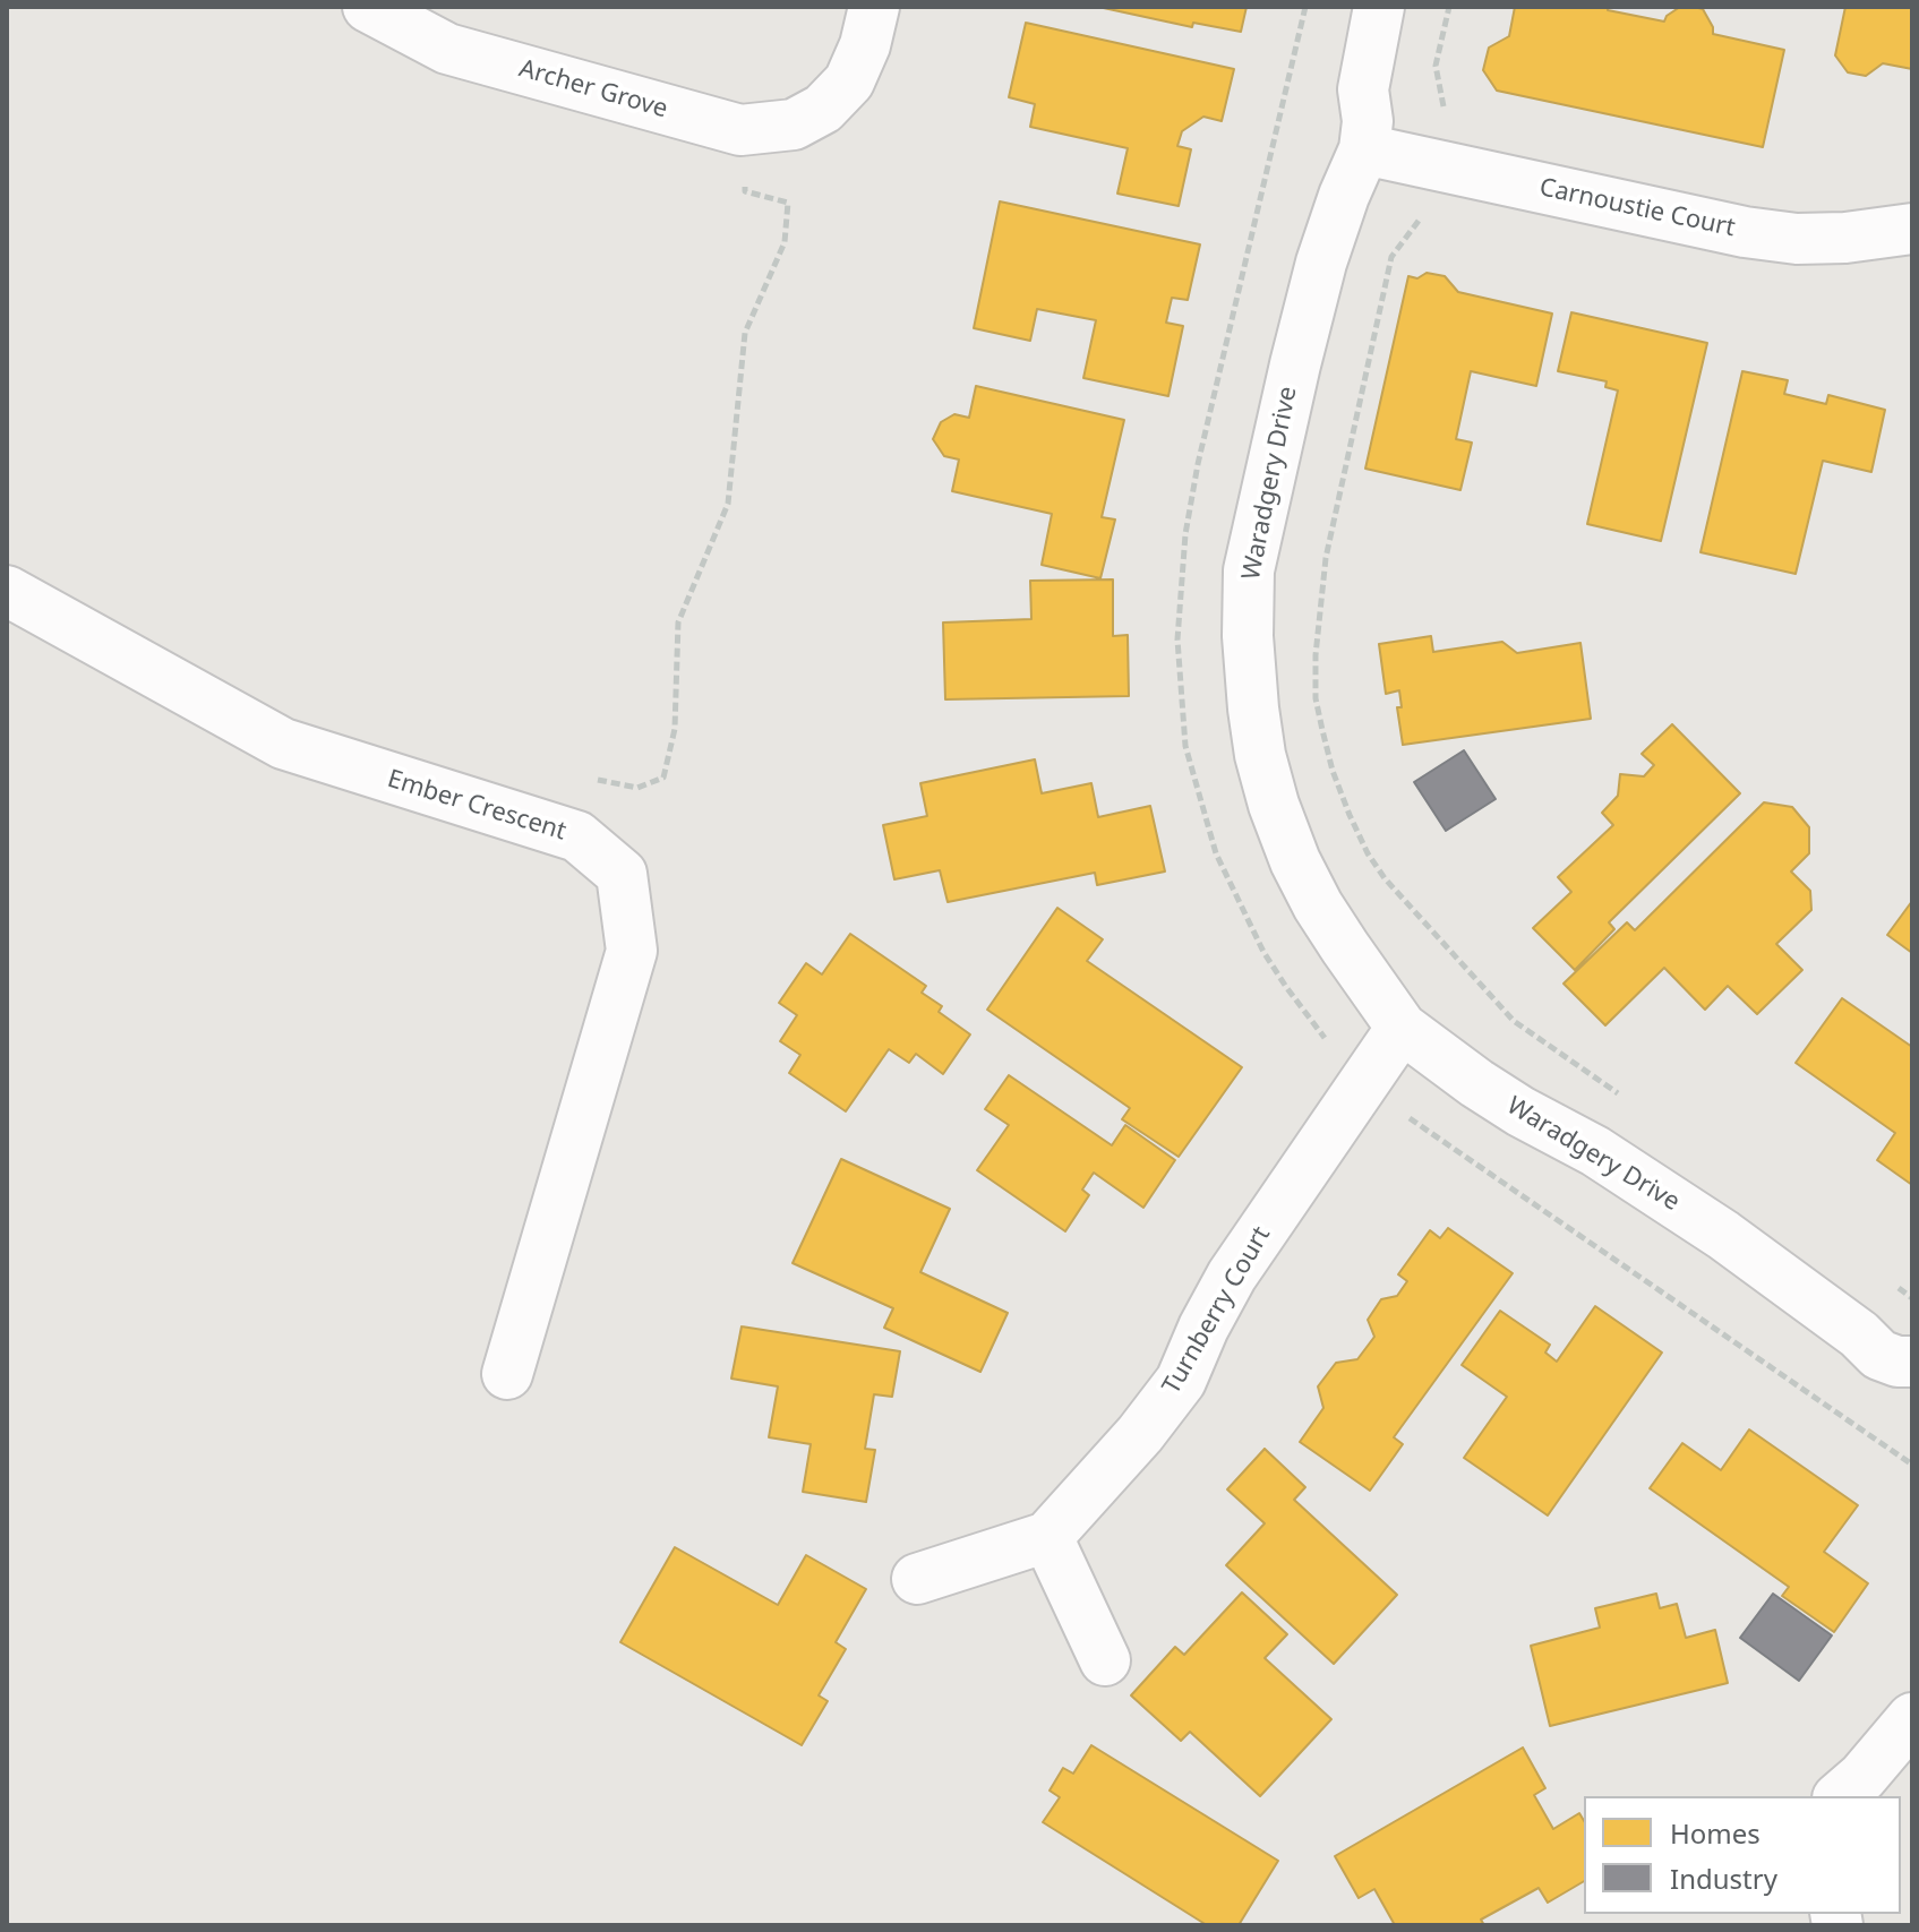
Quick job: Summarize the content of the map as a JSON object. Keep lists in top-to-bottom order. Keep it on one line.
{"streets":{"street":["Archer Grove","Carnoustie Court","Waradgery Drive","Ember Crescent","Turnberry Court"]},"crossings":[["Carnoustie Court","Waradgery Drive"],["Waradgery Drive","Turnberry Court"]],"legend":["Homes","Industry"]}
